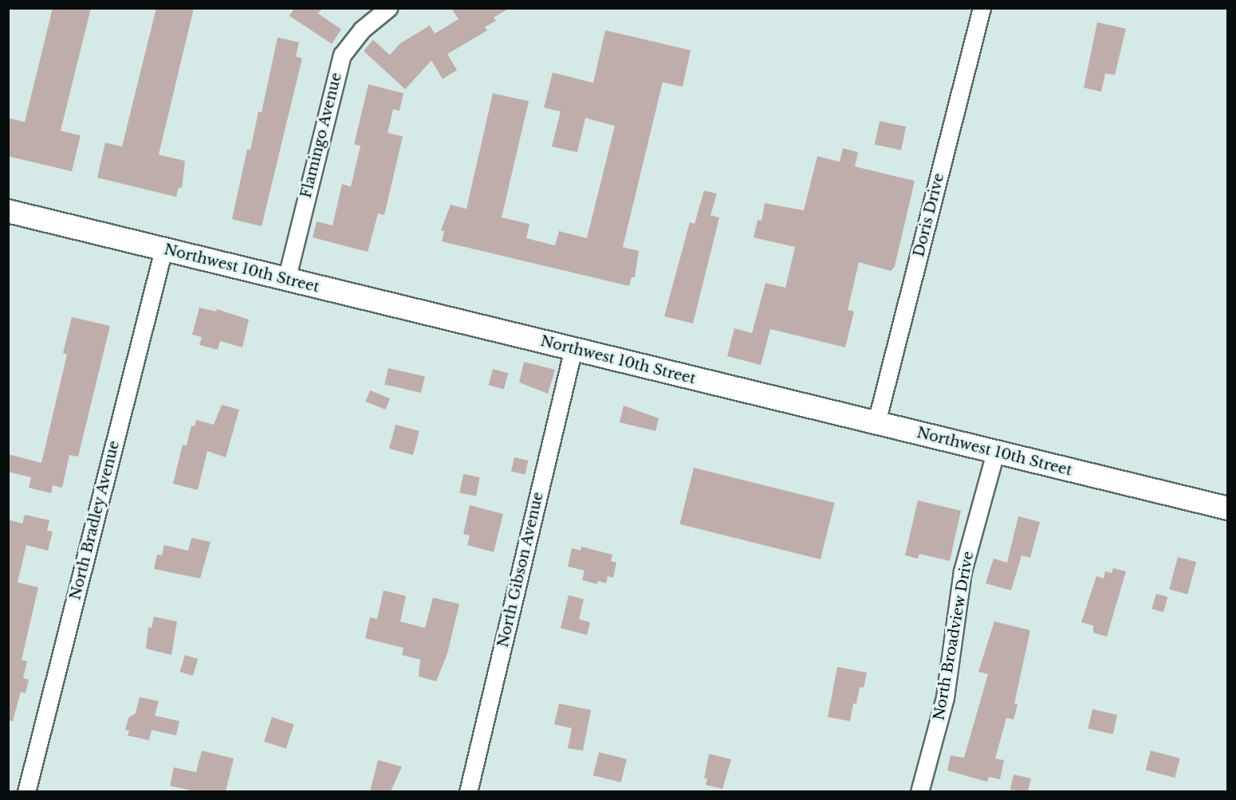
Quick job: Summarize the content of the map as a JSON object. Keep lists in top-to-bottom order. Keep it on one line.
{"streets":{"main road":["Northwest 10th Street"],"street":["Flamingo Avenue","Doris Drive","North Bradley Avenue","North Gibson Avenue","North Broadview Drive"]},"crossings":[["Flamingo Avenue","Northwest 10th Street"],["Doris Drive","Northwest 10th Street"],["Northwest 10th Street","North Bradley Avenue"],["Northwest 10th Street","North Gibson Avenue"],["Northwest 10th Street","North Broadview Drive"]]}
